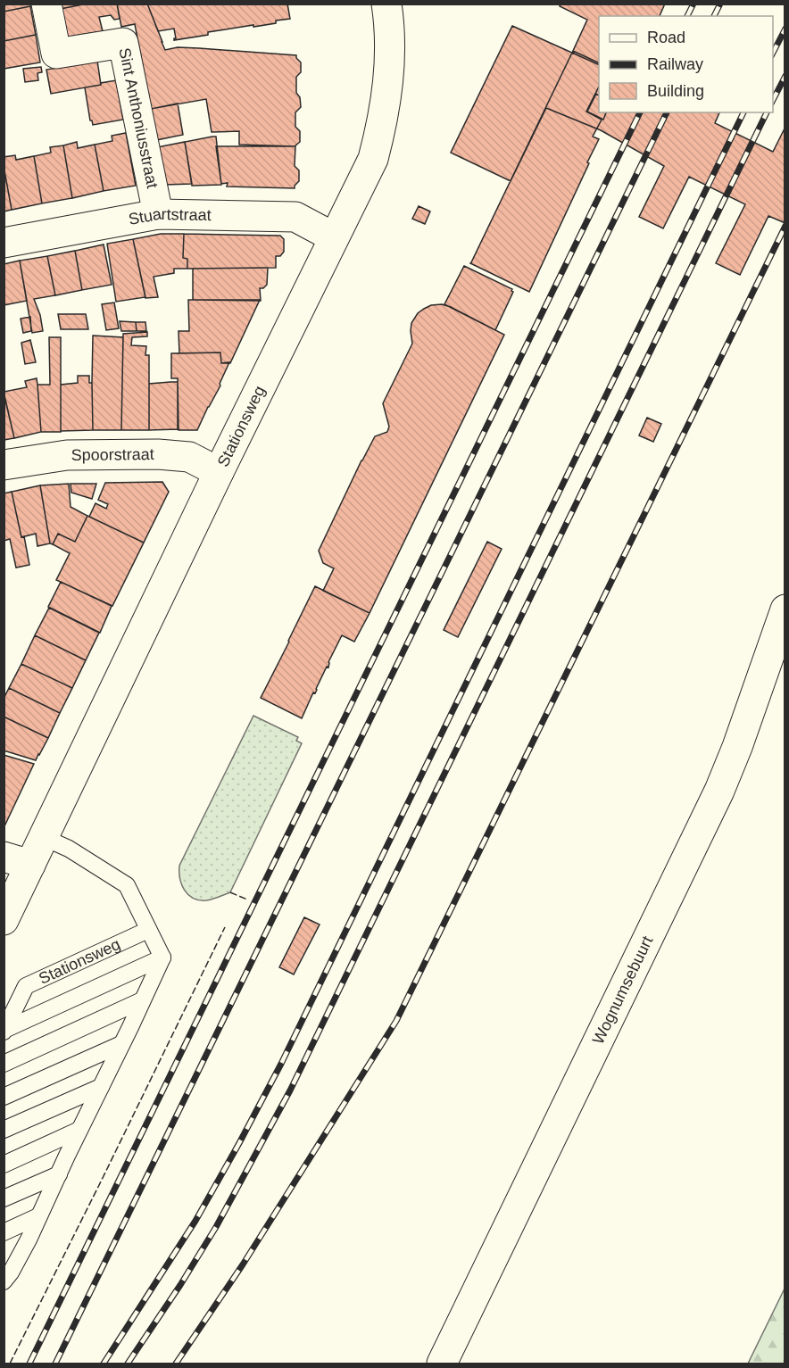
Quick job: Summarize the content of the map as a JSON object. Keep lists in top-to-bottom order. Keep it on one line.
{"streets":{"street":["Sint Anthoniusstraat","Stuartstraat","Stationsweg","Spoorstraat","Wognumsebuurt"]},"crossings":[["Sint Anthoniusstraat","Stuartstraat"],["Stuartstraat","Stationsweg"],["Stationsweg","Spoorstraat"]],"legend":["Road","Railway","Building"]}
